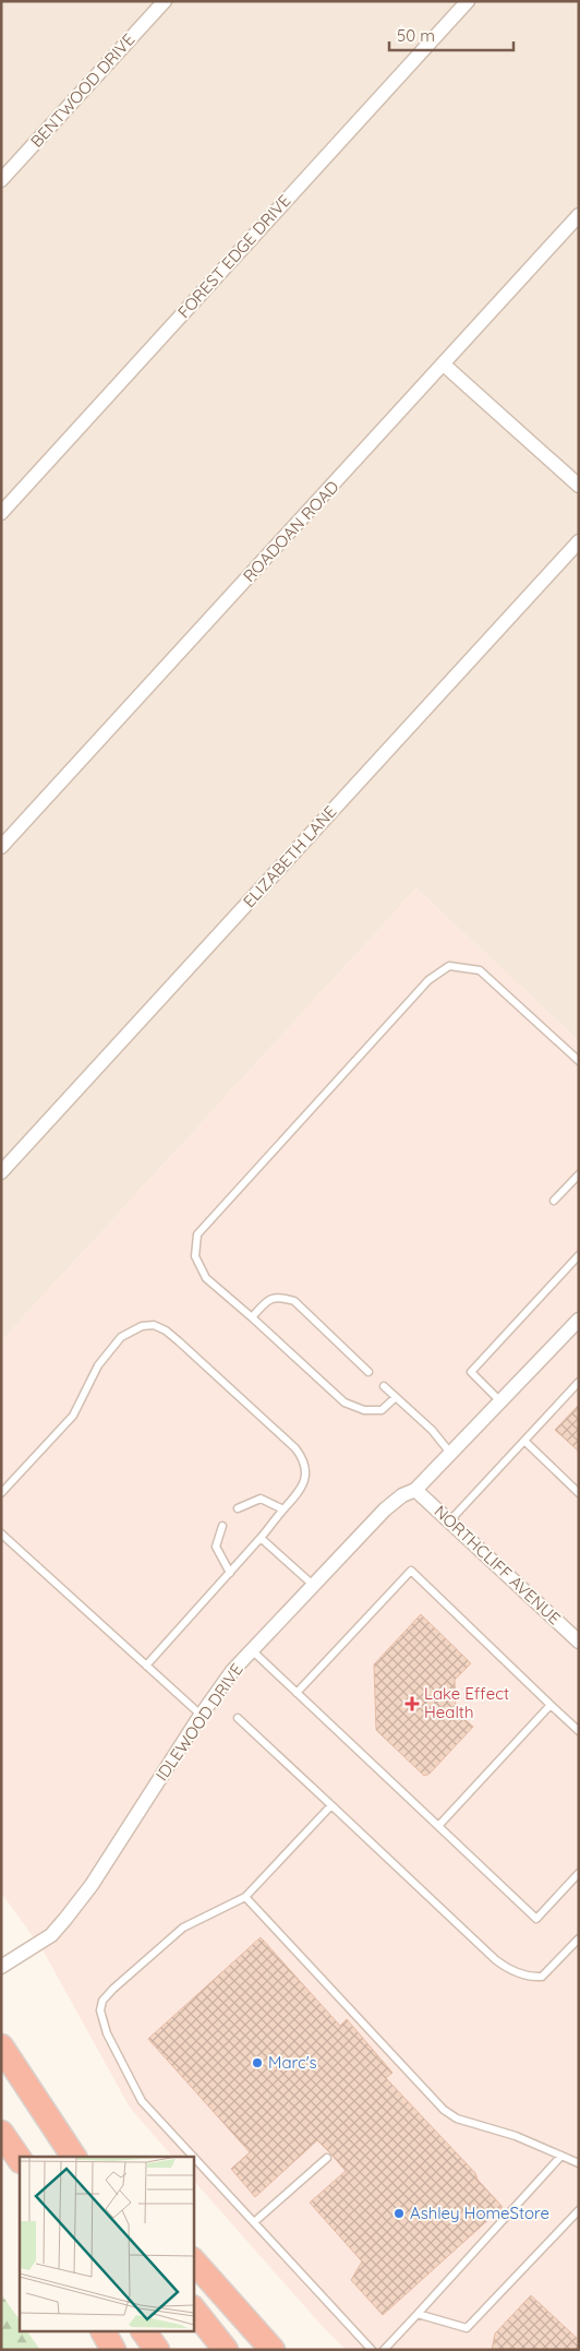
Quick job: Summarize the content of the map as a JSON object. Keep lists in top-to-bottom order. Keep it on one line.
{"streets":{"street":["BENTWOOD DRIVE","FOREST EDGE DRIVE","ROADOAN ROAD","ELIZABETH LANE","NORTHCLIFF AVENUE","IDLEWOOD DRIVE"]},"crossings":[["NORTHCLIFF AVENUE","IDLEWOOD DRIVE"]],"places":{"health":["Lake Effect Health"],"other":["Marc's","Ashley HomeStore"]},"scale_bar":"50 m"}
